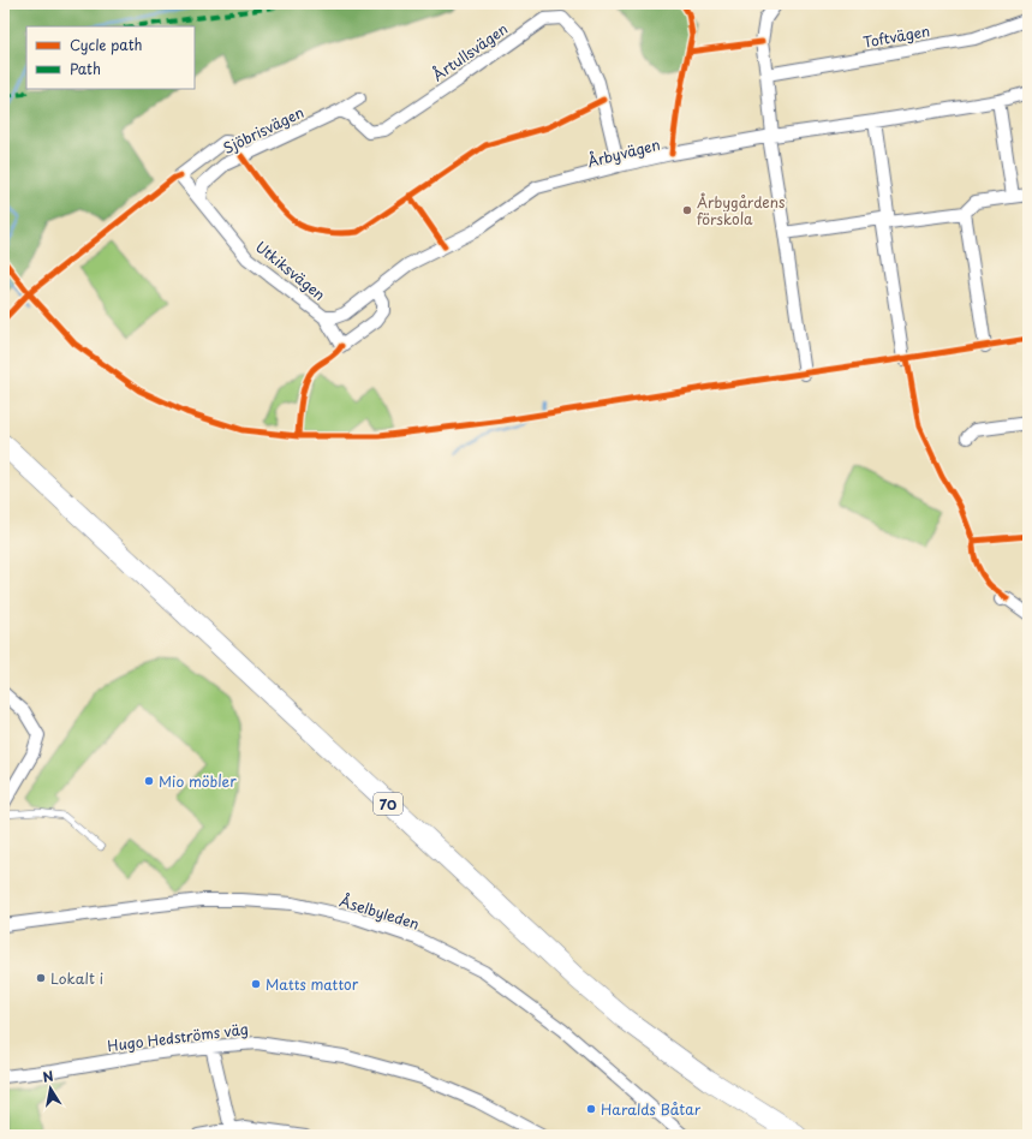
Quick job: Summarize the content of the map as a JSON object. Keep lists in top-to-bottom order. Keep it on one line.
{"streets":{"highway":["70"],"street":["Toftvägen","Årtullsvägen","Sjöbrisvägen","Årbyvägen","Utkiksvägen","Åselbyleden","Hugo Hedströms väg"]},"crossings":[["Årtullsvägen","Sjöbrisvägen"],["Årtullsvägen","Årbyvägen"],["Sjöbrisvägen","Utkiksvägen"],["Årbyvägen","Utkiksvägen"]],"places":["Årbygårdens förskola","Mio möbler","Lokalt i","Matts mattor","Haralds Båtar"],"legend":["Cycle path","Path"],"north":"top"}
